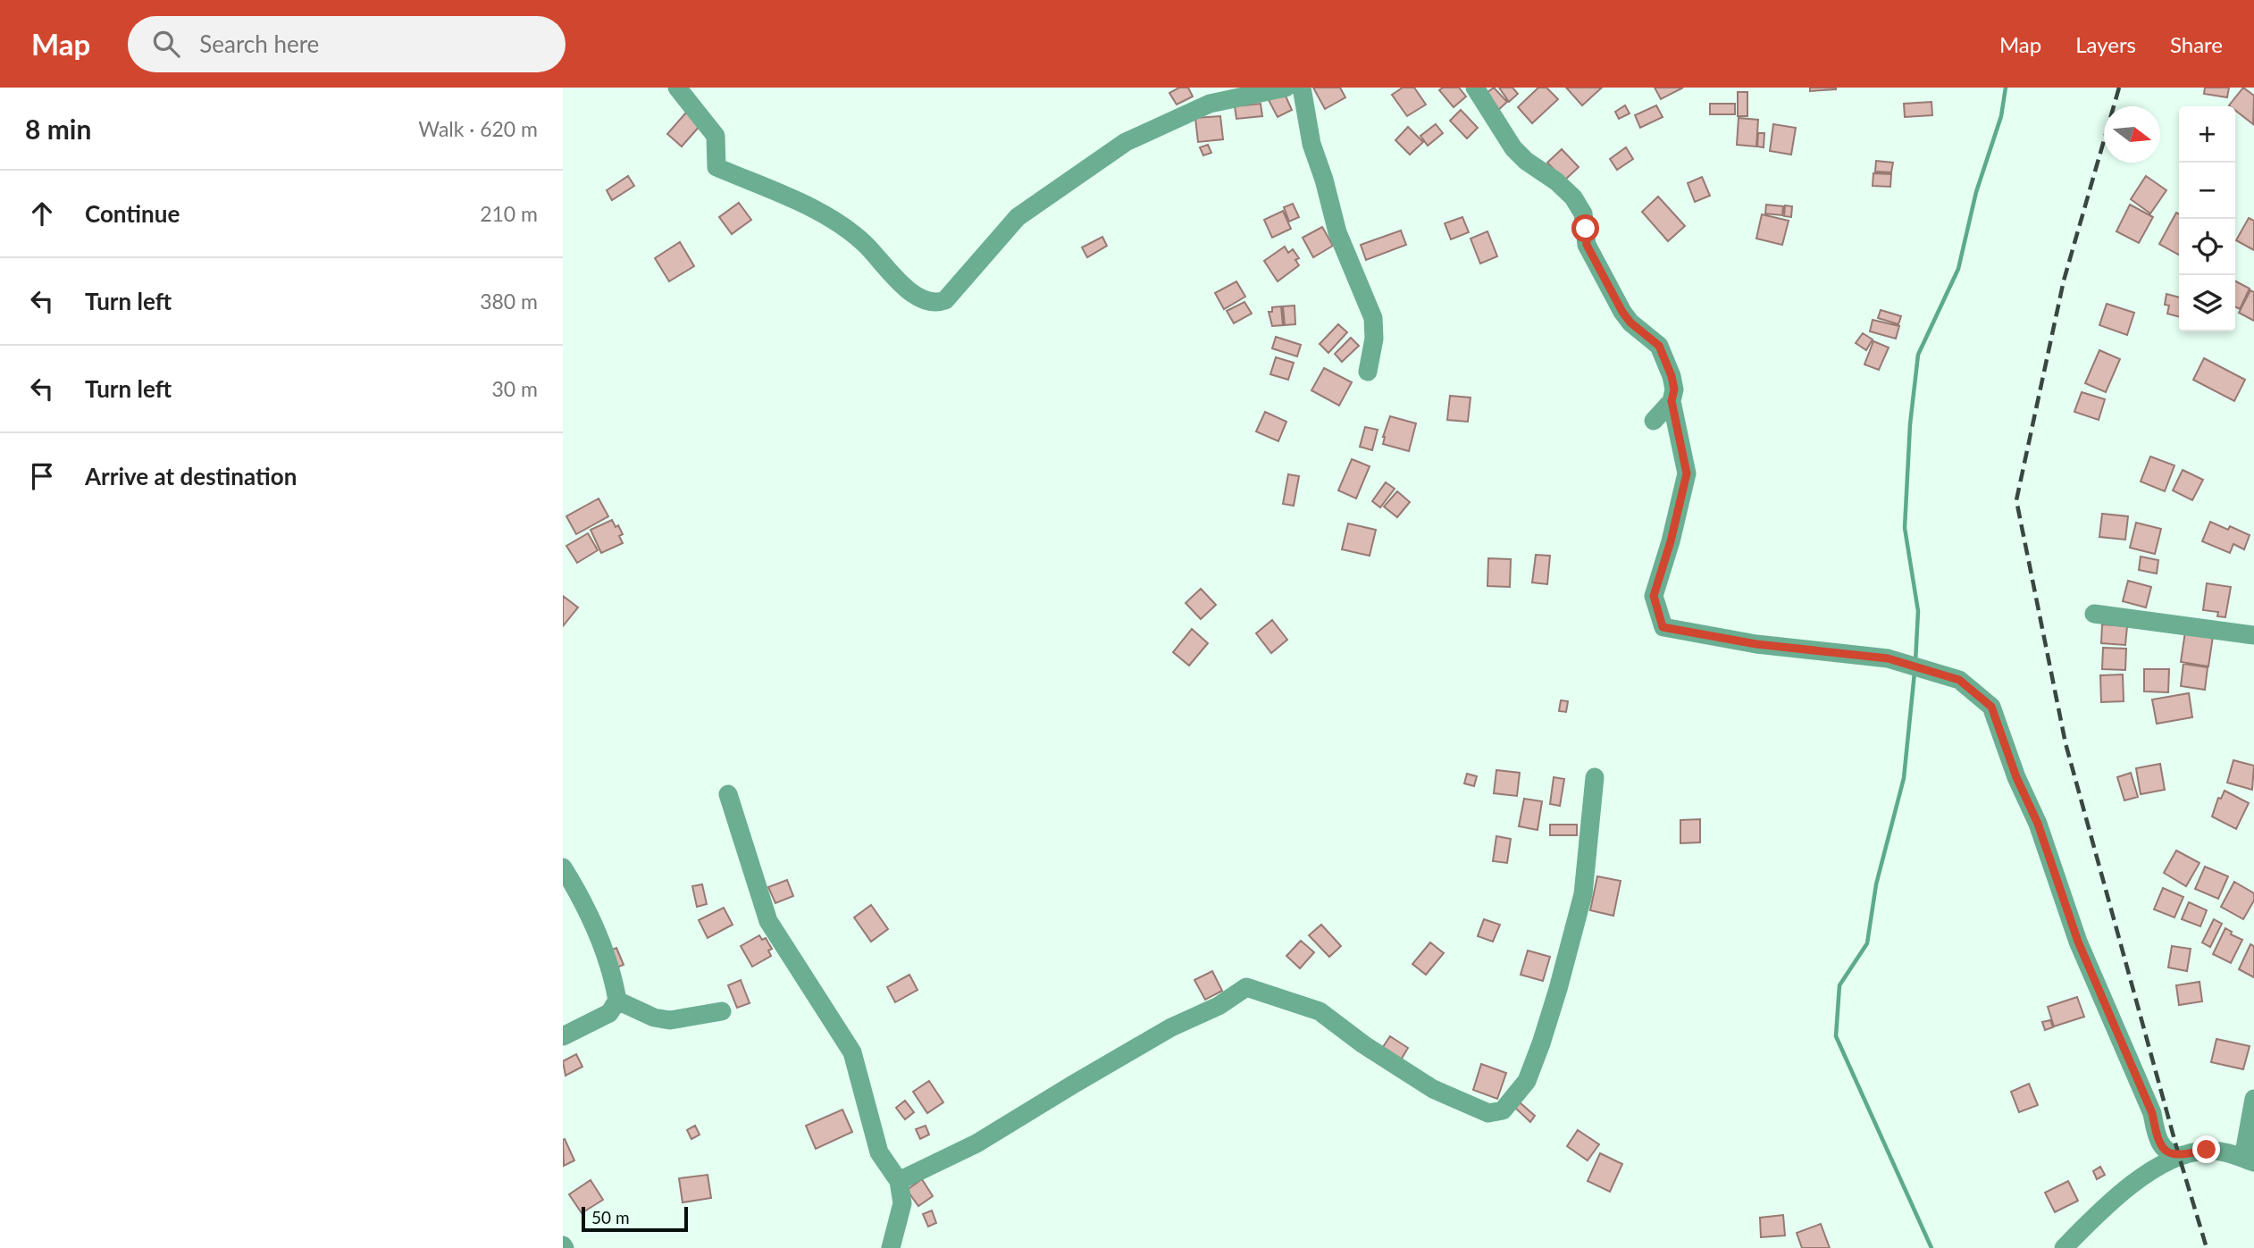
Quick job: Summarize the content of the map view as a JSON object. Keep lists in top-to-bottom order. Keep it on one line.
{"scale_bar":"50 m","north":"right","page":{"header":"Map","search":"Search here","nav":["Map","Layers","Share"],"heading":["8 min","Walk · 620 m"],"map_buttons":["+","−"],"list":[["Continue","210 m"],["Turn left","380 m"],["Turn left","30 m"],"Arrive at destination"],"scale":"50 m"}}
